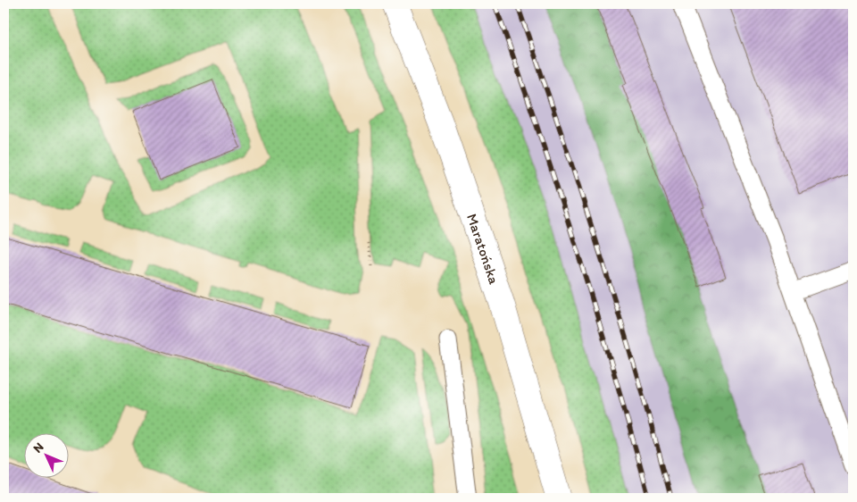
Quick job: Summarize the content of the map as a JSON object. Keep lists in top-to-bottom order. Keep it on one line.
{"streets":{"street":["Maratońska"]},"north":"top left"}
